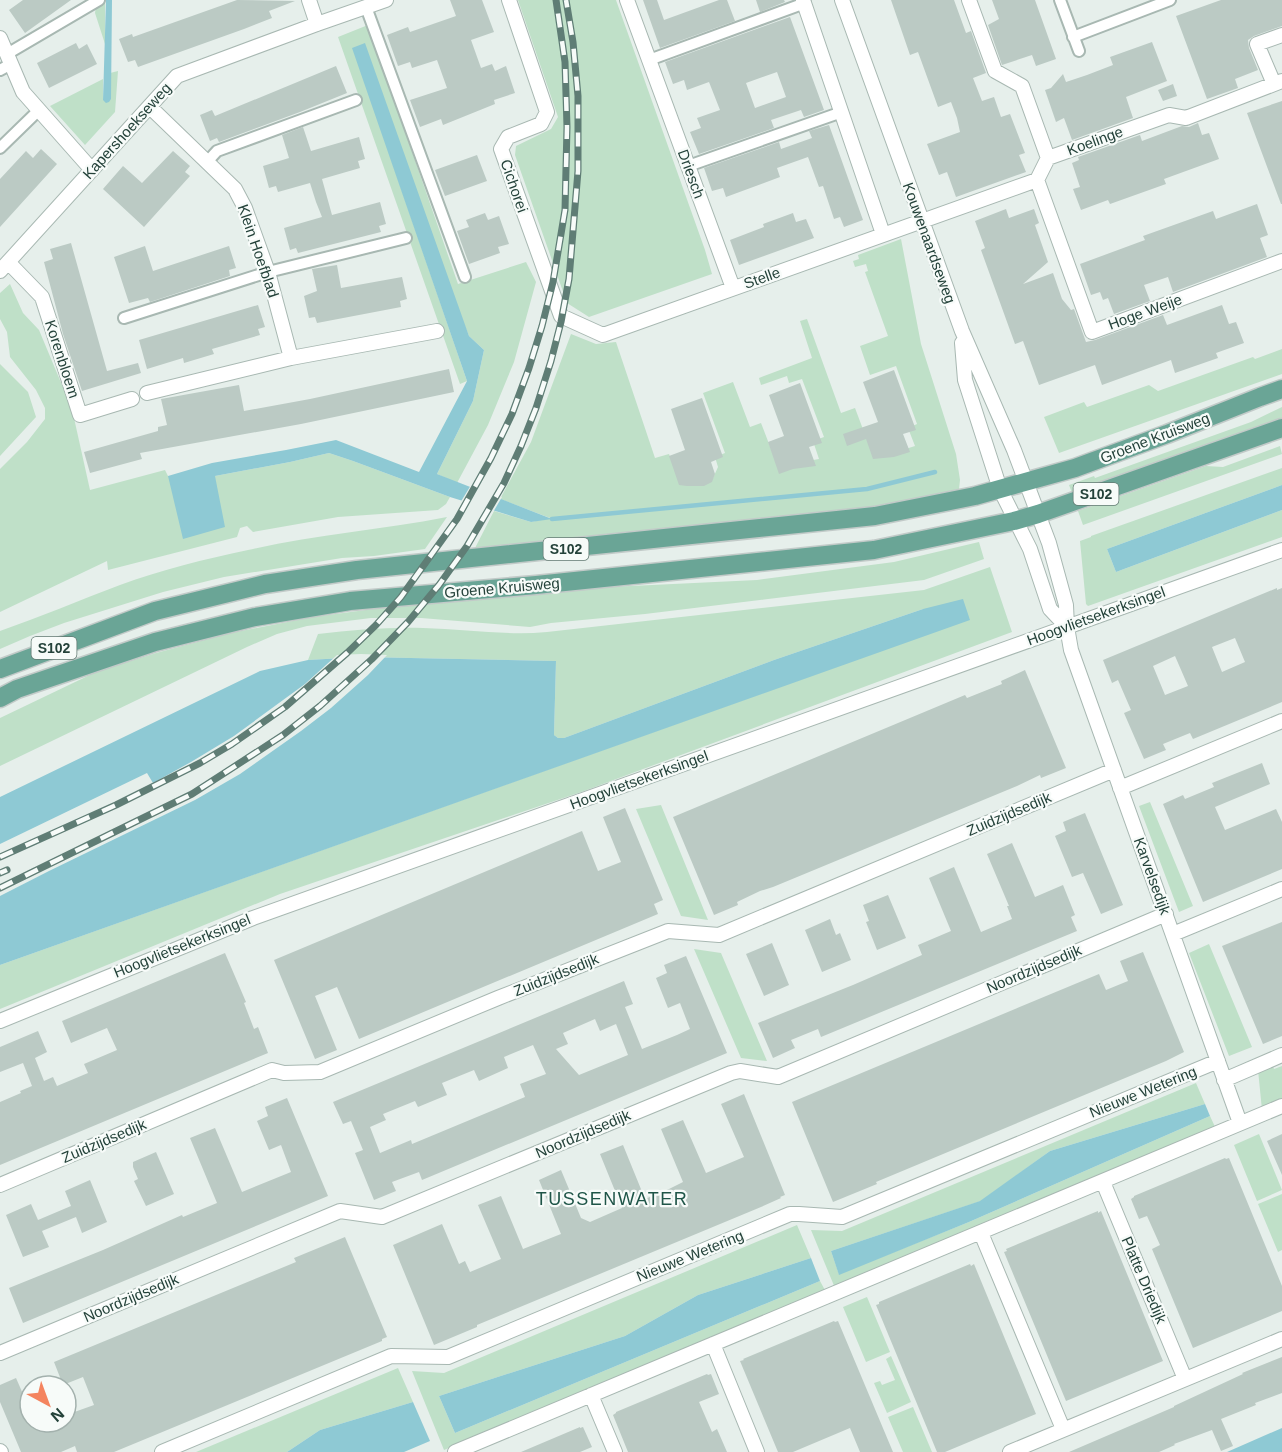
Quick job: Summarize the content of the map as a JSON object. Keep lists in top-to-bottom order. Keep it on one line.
{"streets":{"main road":["Groene Kruisweg","S102"],"street":["Kapershoekseweg","Koelinge","Driesch","Cichorei","Kouwenaardseweg","Klein Hoefblad","Stelle","Hoge Weije","Korenbloem","Hoogvlietsekerksingel","Zuidzijdsedijk","Karvelsedijk","Noordzijdsedijk","Nieuwe Wetering","Platte Driedijk"]},"crossings":[["Kapershoekseweg","Klein Hoefblad"],["Kapershoekseweg","Korenbloem"],["Koelinge","Hoge Weije"],["Driesch","Stelle"],["Cichorei","Stelle"],["Kouwenaardseweg","Stelle"],["Kouwenaardseweg","Groene Kruisweg"],["Groene Kruisweg","Karvelsedijk"],["Hoogvlietsekerksingel","Karvelsedijk"],["Zuidzijdsedijk","Karvelsedijk"],["Karvelsedijk","Noordzijdsedijk"],["Karvelsedijk","Nieuwe Wetering"]],"districts":["TUSSENWATER"],"north":"bottom right"}
